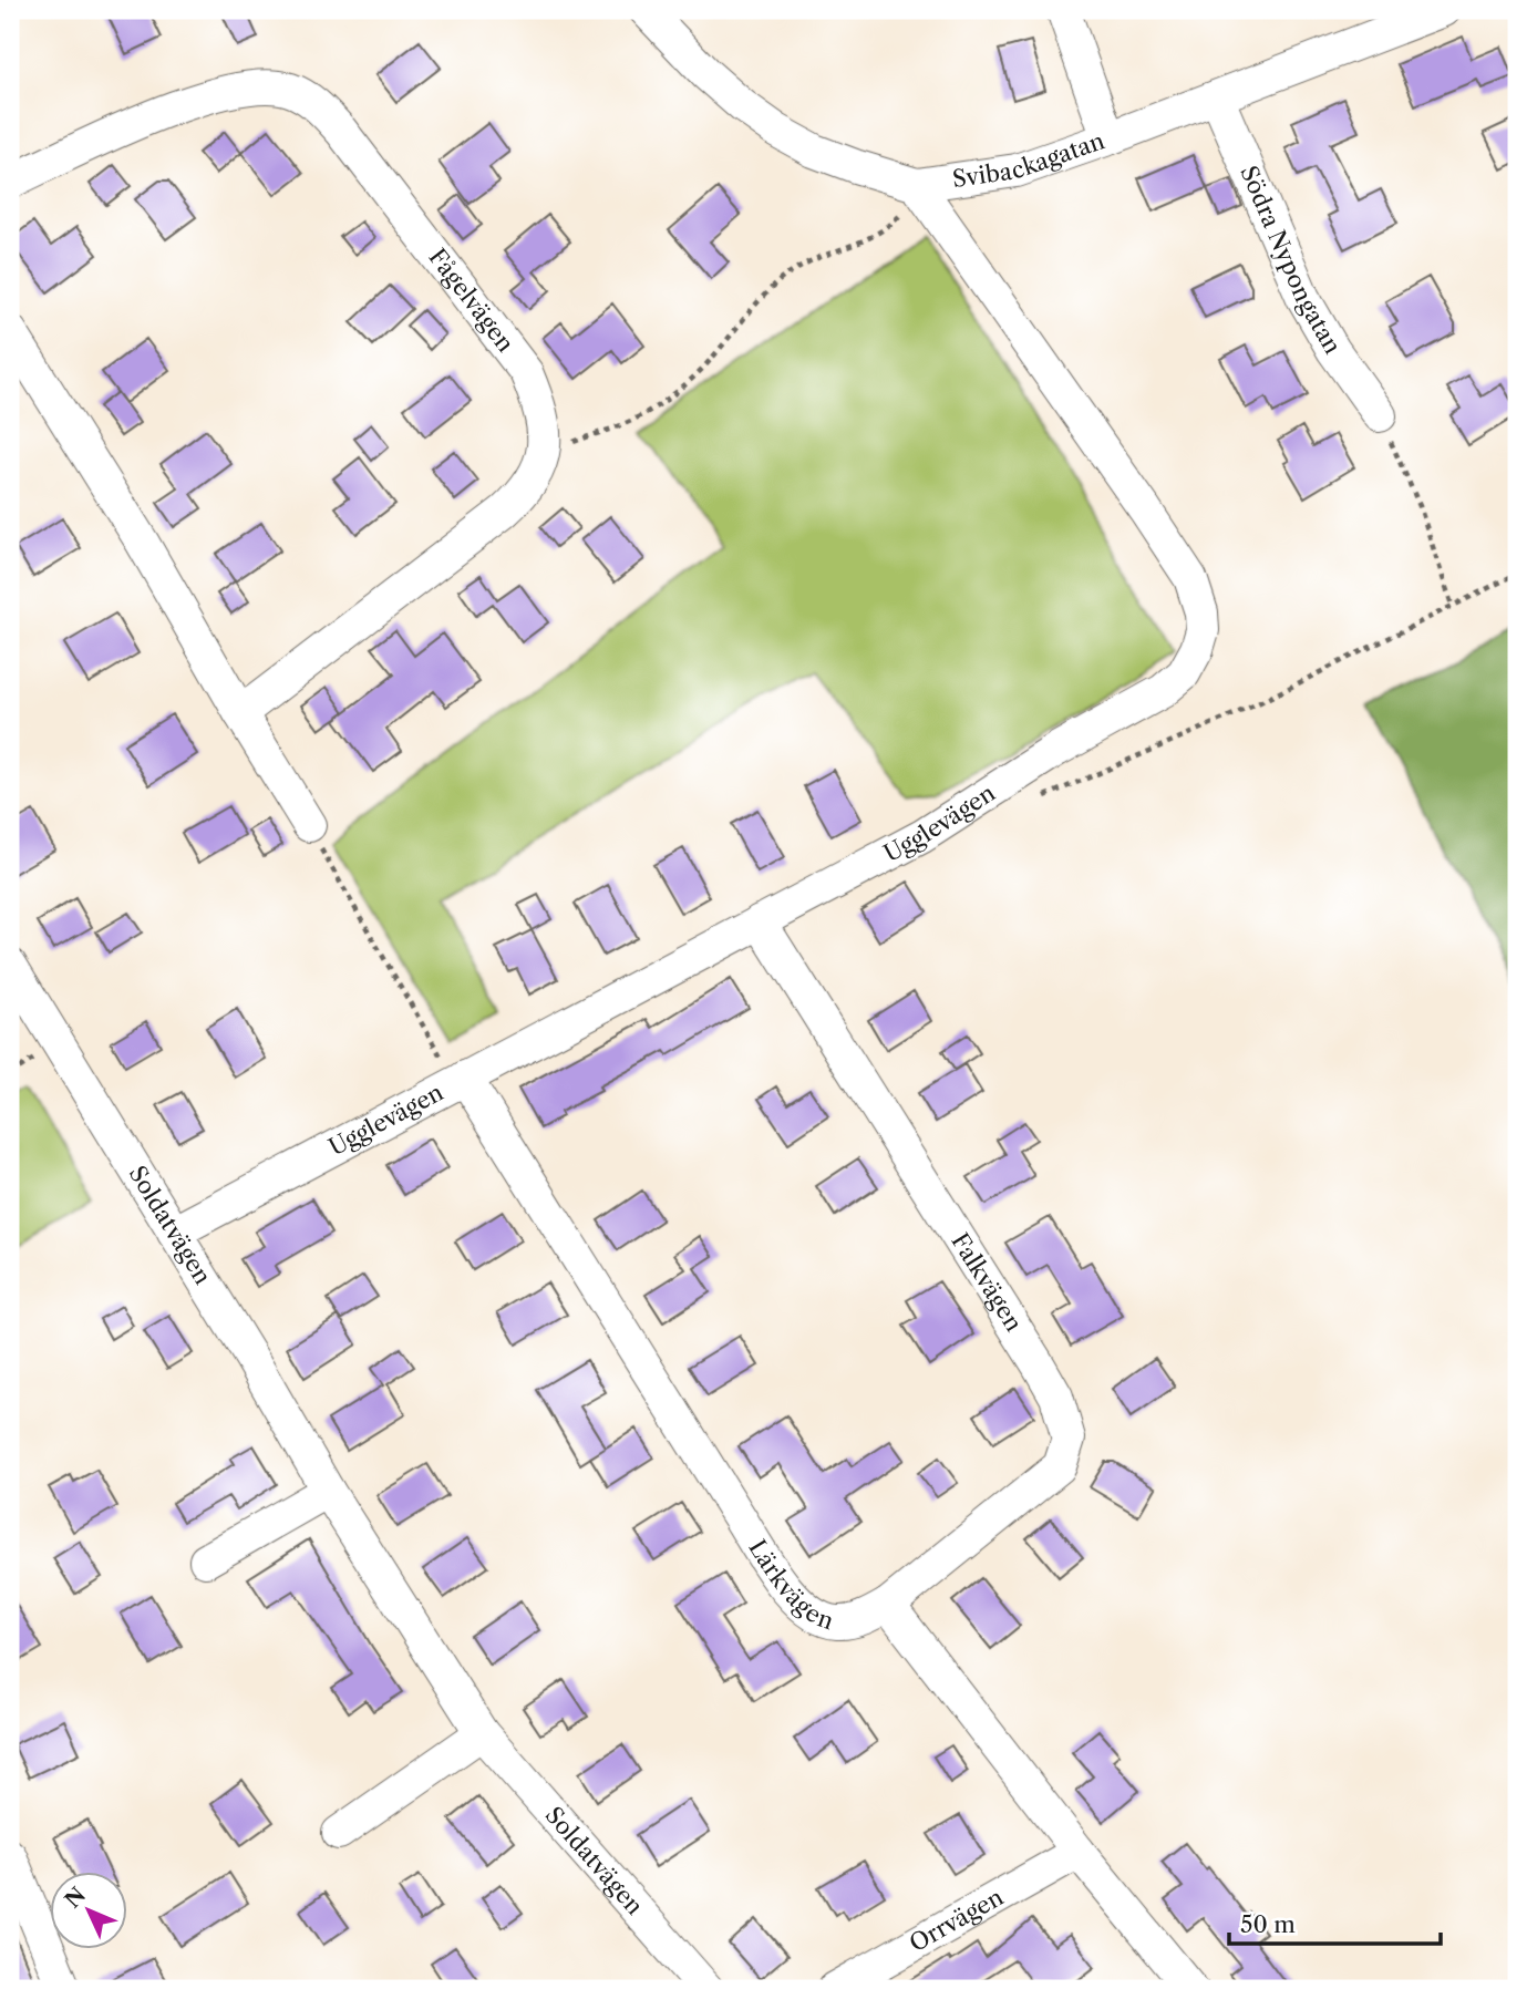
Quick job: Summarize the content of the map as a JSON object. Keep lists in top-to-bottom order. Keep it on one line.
{"streets":{"street":["Svibackagatan","Södra Nypongatan","Fågelvägen","Ugglevägen","Soldatvägen","Falkvägen","Lärkvägen","Orrvägen"]},"crossings":[["Svibackagatan","Södra Nypongatan"],["Svibackagatan","Ugglevägen"],["Ugglevägen","Soldatvägen"],["Ugglevägen","Falkvägen"],["Ugglevägen","Lärkvägen"],["Falkvägen","Lärkvägen"]],"scale_bar":"50 m","north":"top left"}
